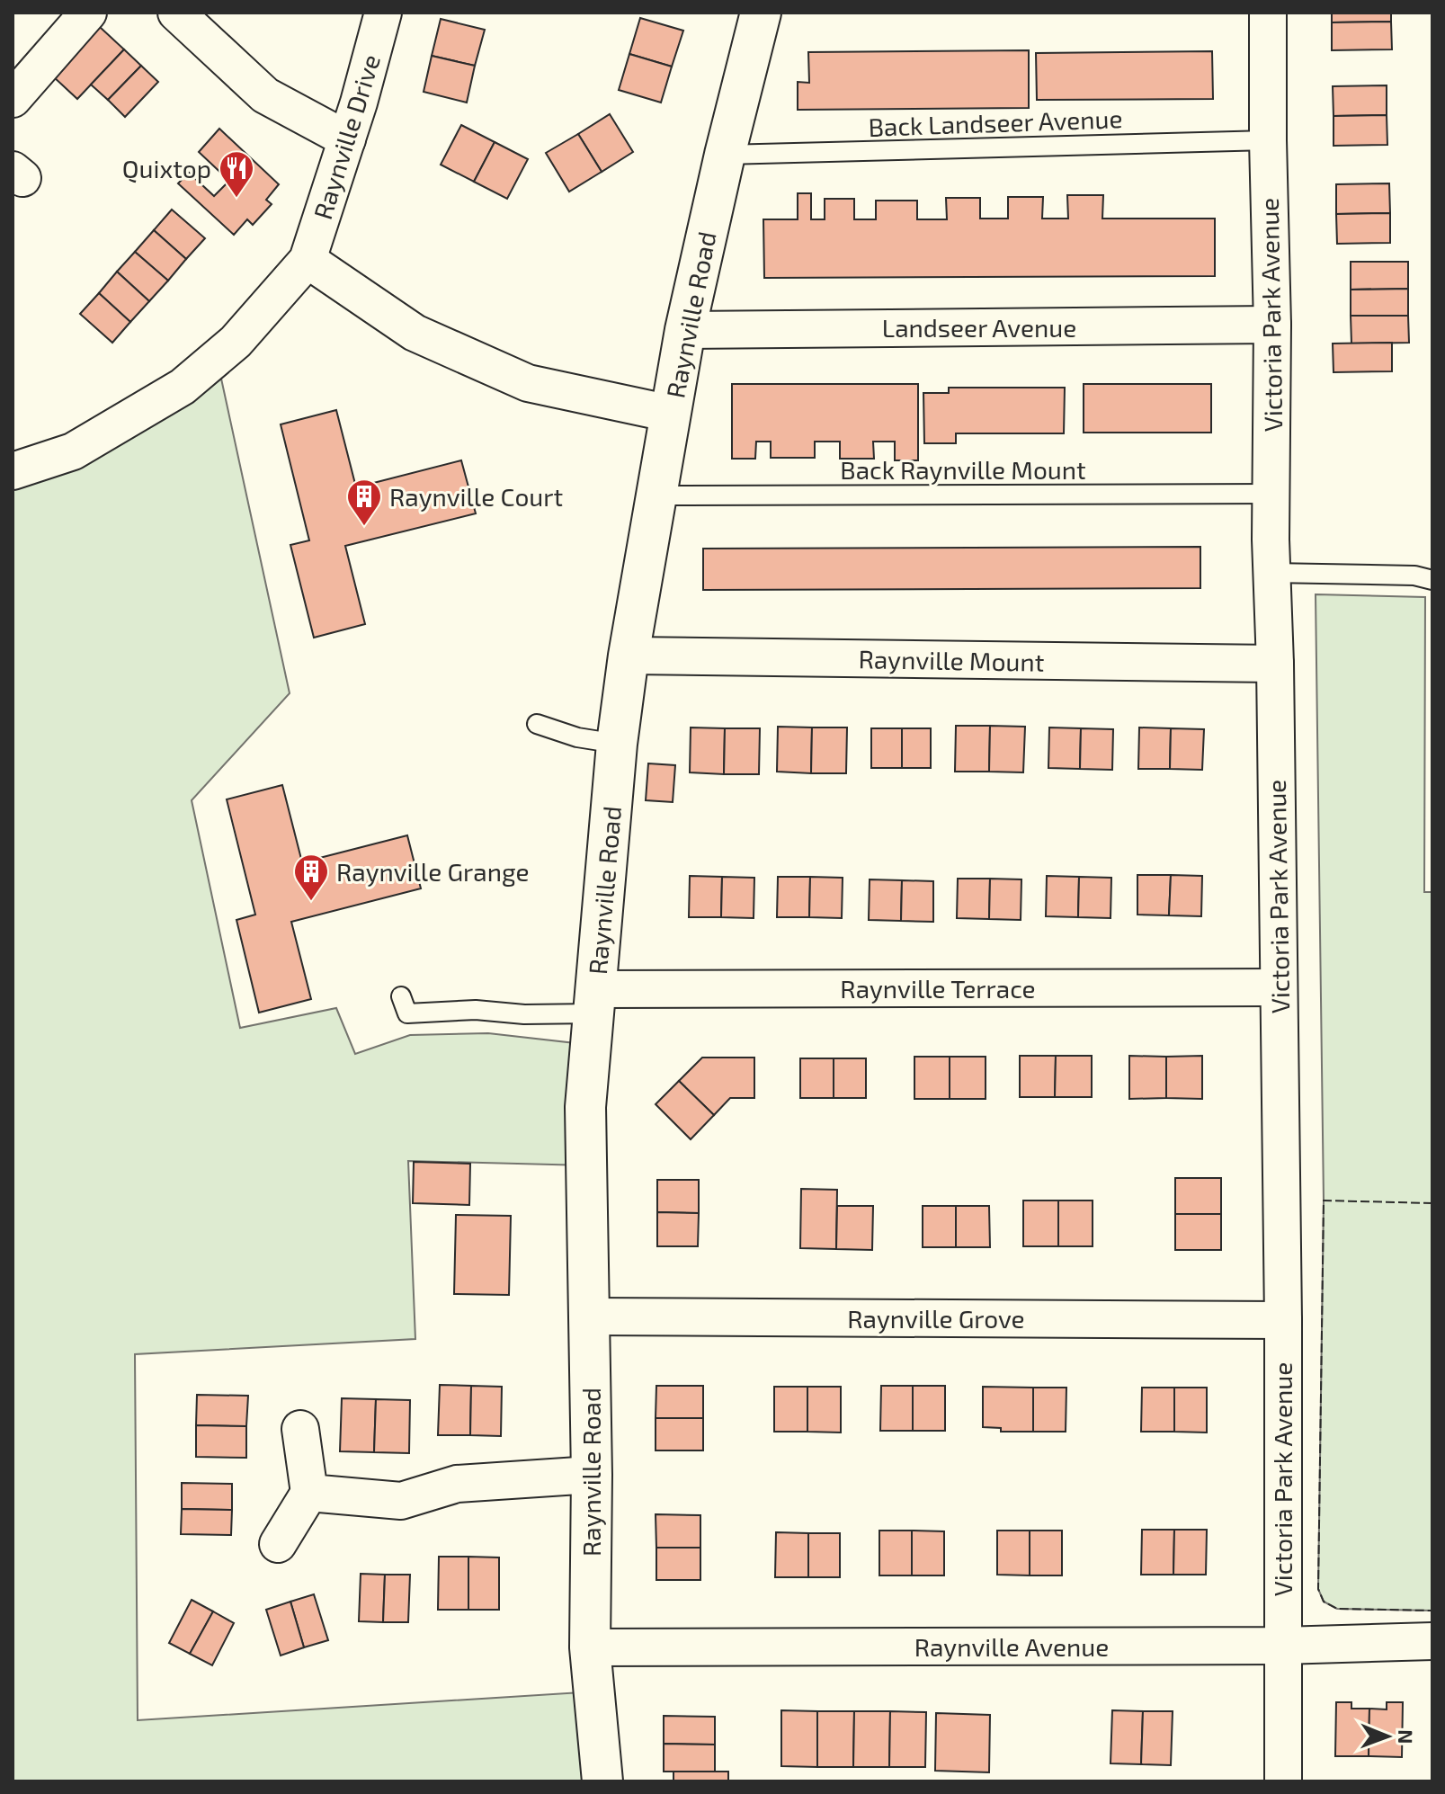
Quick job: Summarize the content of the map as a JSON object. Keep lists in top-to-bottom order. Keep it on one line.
{"streets":{"street":["Raynville Drive","Raynville Road","Victoria Park Avenue","Landseer Avenue","Raynville Mount","Raynville Terrace","Raynville Grove","Raynville Avenue"],"lane":["Back Landseer Avenue","Back Raynville Mount"]},"crossings":[["Back Landseer Avenue","Raynville Road"],["Back Landseer Avenue","Victoria Park Avenue"],["Raynville Road","Landseer Avenue"],["Raynville Road","Back Raynville Mount"],["Raynville Road","Raynville Mount"],["Raynville Road","Raynville Terrace"],["Raynville Road","Raynville Grove"],["Raynville Road","Raynville Avenue"],["Victoria Park Avenue","Landseer Avenue"],["Victoria Park Avenue","Back Raynville Mount"],["Victoria Park Avenue","Raynville Mount"],["Victoria Park Avenue","Raynville Terrace"],["Victoria Park Avenue","Raynville Grove"],["Victoria Park Avenue","Raynville Avenue"]],"places":{"restaurant":["Quixtop"],"building":["Raynville Court","Raynville Grange"]},"north":"right"}
